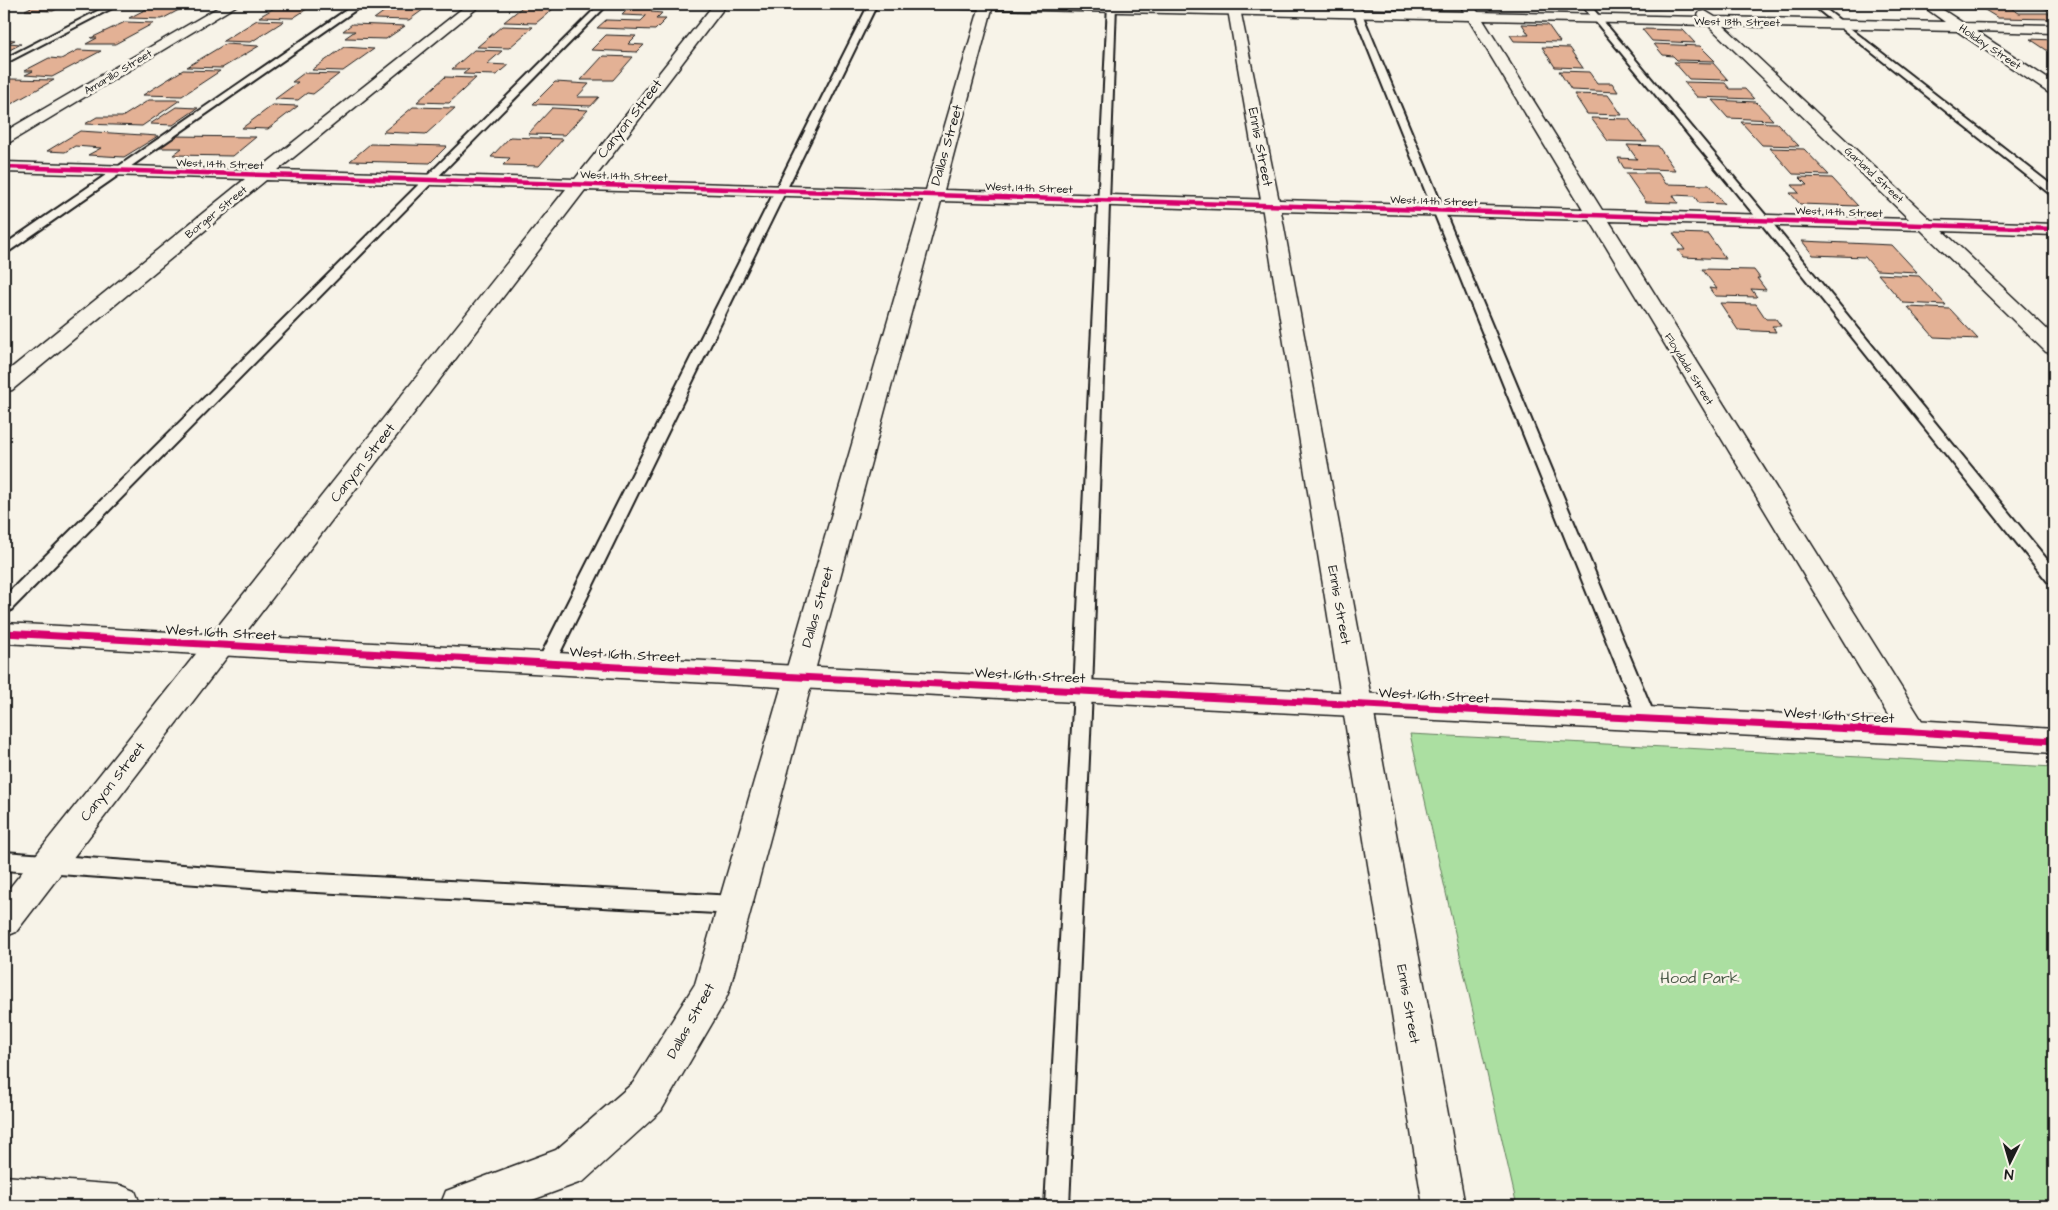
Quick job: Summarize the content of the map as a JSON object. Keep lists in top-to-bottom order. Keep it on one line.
{"streets":{"street":["West 13th Street","Holiday Street","Amarillo Street","Canyon Street","Dallas Street","Ennis Street","West 14th Street","Garland Street","Borger Street","Floydada Street","West 16th Street"]},"crossings":[["West 13th Street","Holiday Street"],["West 13th Street","Dallas Street"],["West 13th Street","Ennis Street"],["West 13th Street","Garland Street"],["West 13th Street","Floydada Street"],["Canyon Street","West 14th Street"],["Canyon Street","West 16th Street"],["Dallas Street","West 14th Street"],["Dallas Street","West 16th Street"],["Ennis Street","West 14th Street"],["Ennis Street","West 16th Street"],["West 14th Street","Garland Street"],["West 14th Street","Borger Street"],["West 14th Street","Floydada Street"],["Floydada Street","West 16th Street"]],"parks":["Hood Park"],"north":"bottom"}
